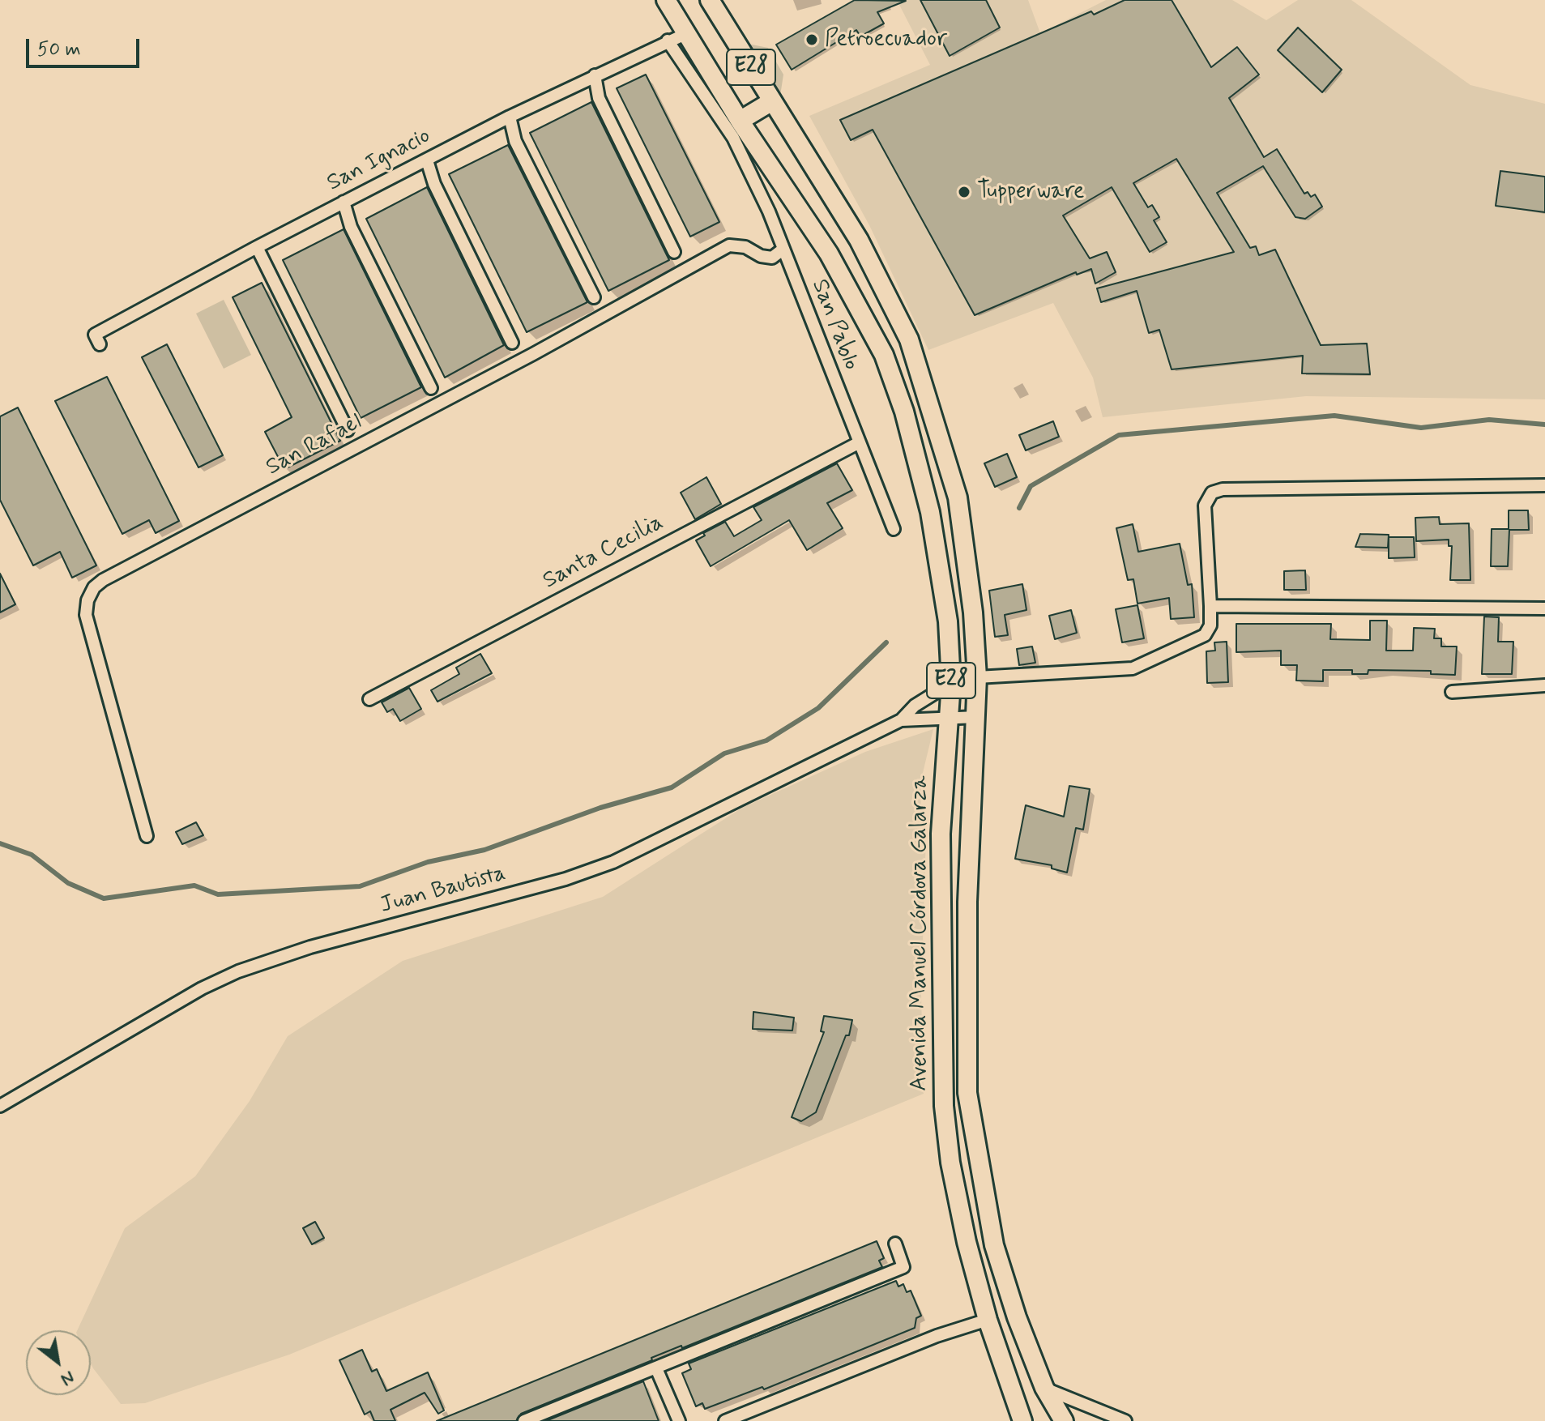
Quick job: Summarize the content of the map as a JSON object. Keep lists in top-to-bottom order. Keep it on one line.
{"streets":{"main road":["E28","Avenida Manuel Córdova Galarza"],"street":["San Ignacio","San Pablo","San Rafael","Santa Cecilia","Juan Bautista"]},"crossings":[["San Ignacio","San Pablo"],["San Ignacio","Avenida Manuel Córdova Galarza"],["San Pablo","San Rafael"],["San Pablo","Santa Cecilia"],["San Pablo","Avenida Manuel Córdova Galarza"],["Juan Bautista","Avenida Manuel Córdova Galarza"]],"places":["Petroecuador","Tupperware"],"scale_bar":"50 m","north":"bottom right"}
